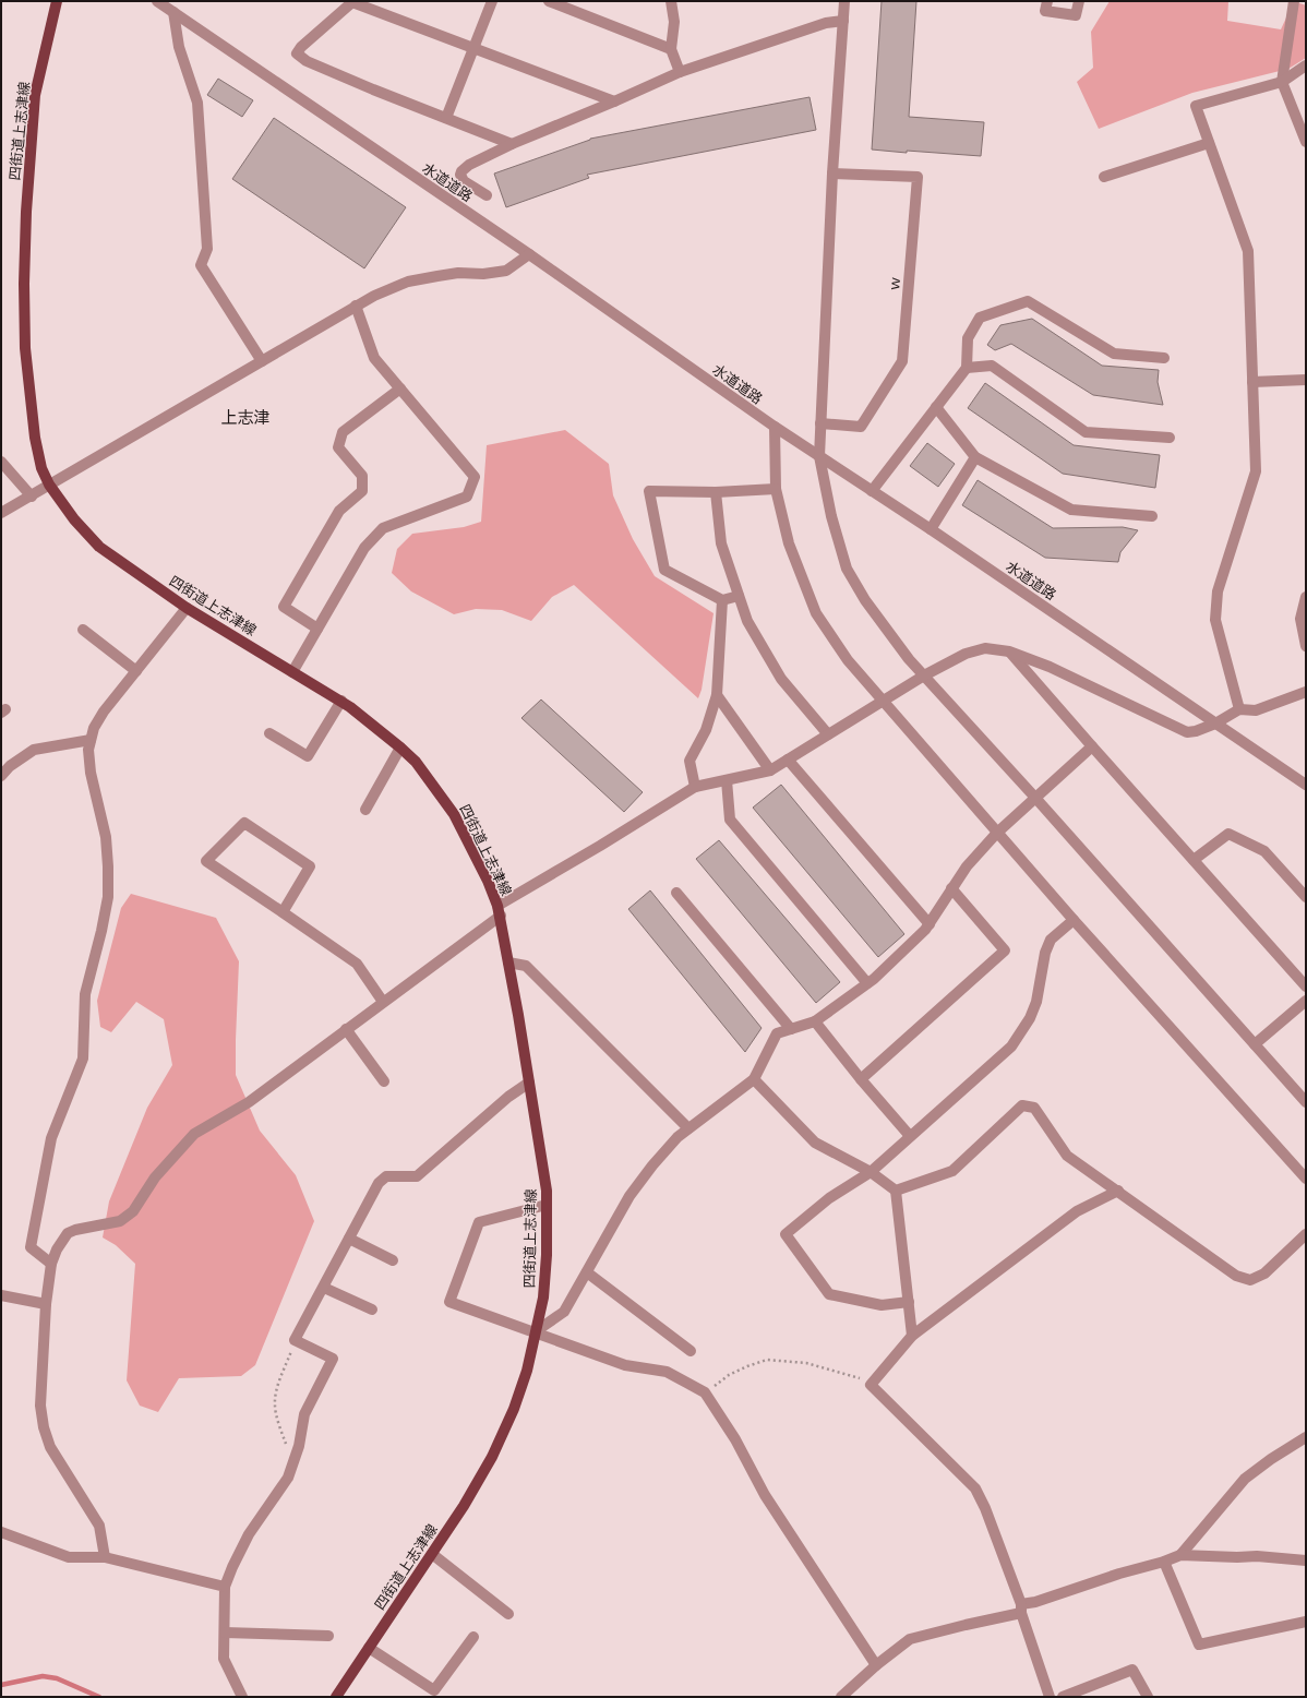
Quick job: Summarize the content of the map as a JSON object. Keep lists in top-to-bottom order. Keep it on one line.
{"streets":{"main road":["四街道上志津線"],"street":["水道道路","ｗ"]},"districts":["上志津"]}
